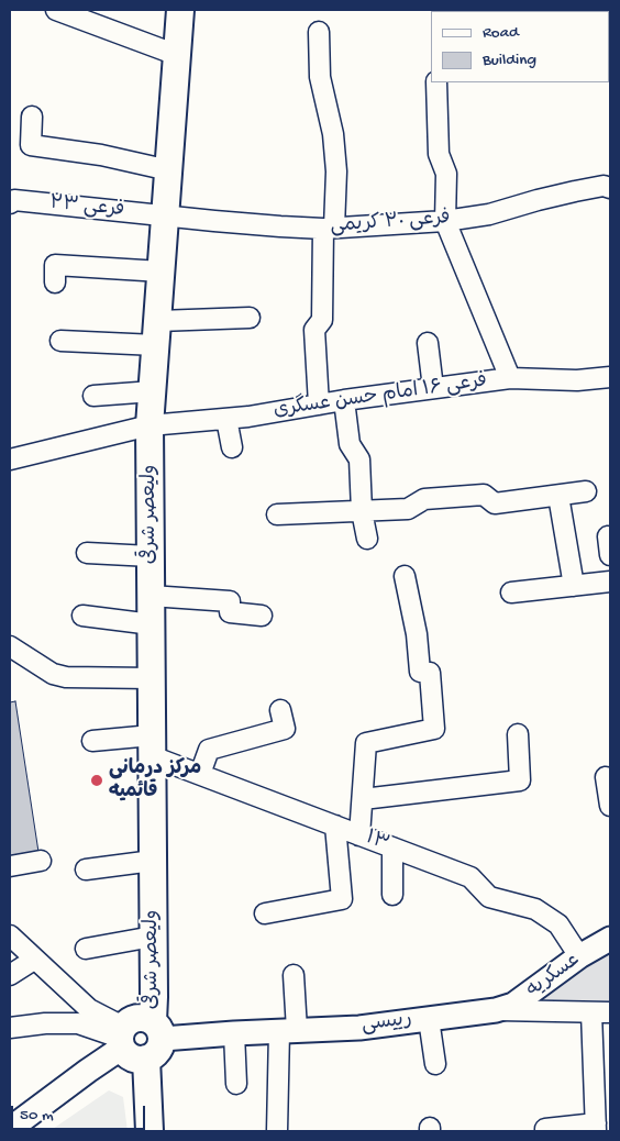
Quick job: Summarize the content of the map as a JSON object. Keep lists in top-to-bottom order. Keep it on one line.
{"streets":{"main road":["ولیعصر شرقی"],"street":["فرعی ۲۳","فرعی ۲۰ کریمی","فرعی ۱۶ امام حسن عسگری","۱۳","عسکریه","رییسی"]},"crossings":[["فرعی ۲۳","فرعی ۲۰ کریمی"],["فرعی ۲۳","ولیعصر شرقی"],["فرعی ۲۰ کریمی","ولیعصر شرقی"],["فرعی ۱۶ امام حسن عسگری","ولیعصر شرقی"],["ولیعصر شرقی","۱۳"],["ولیعصر شرقی","رییسی"],["۱۳","عسکریه"],["عسکریه","رییسی"]],"places":["مرکز درمانی قائمیه"],"legend":["Road","Building"],"scale_bar":"50 m"}
